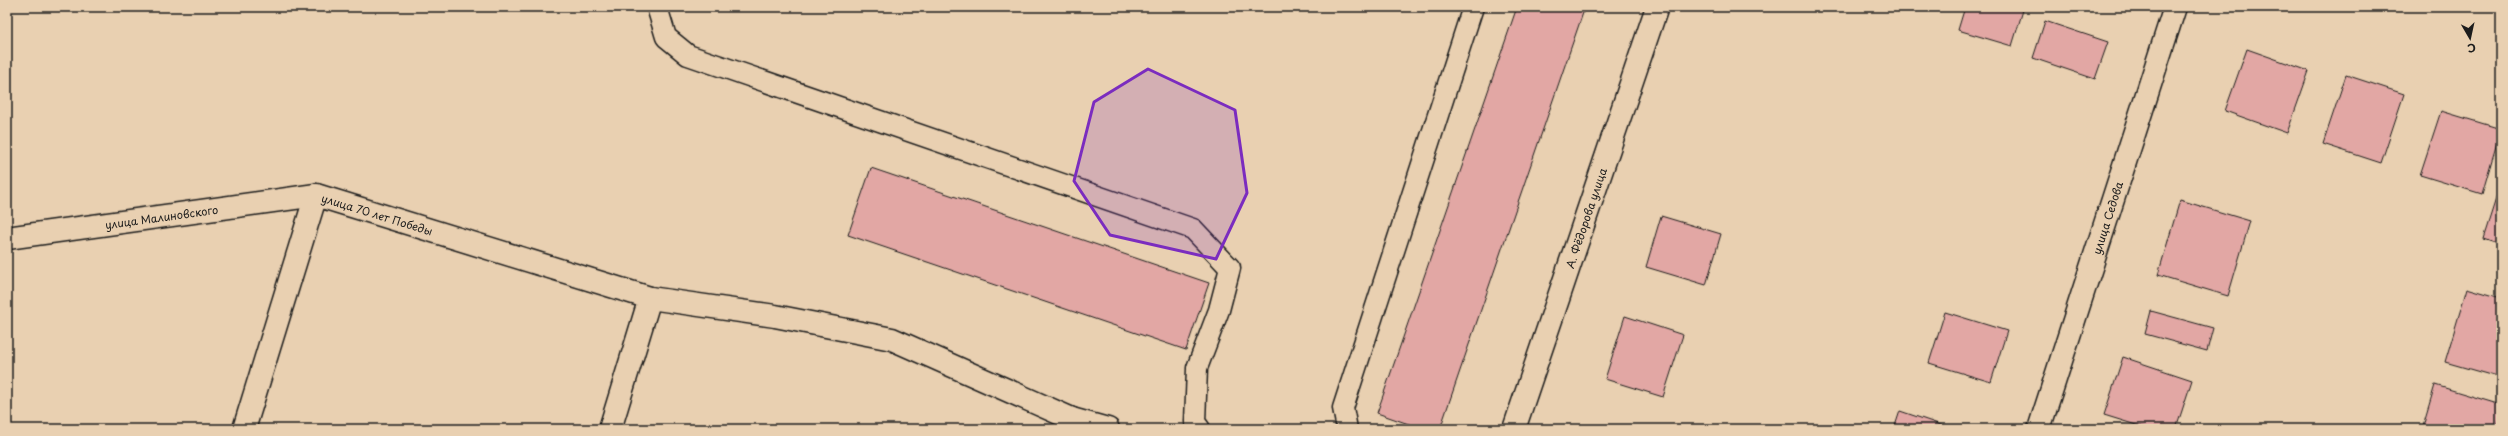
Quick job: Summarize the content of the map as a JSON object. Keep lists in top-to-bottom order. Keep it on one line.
{"streets":{"street":["улица 70 лет Победы","улица Малиновского","А. Фёдорова улица","улица Седова"]},"crossings":[["улица 70 лет Победы","улица Малиновского"]],"north":"bottom"}
